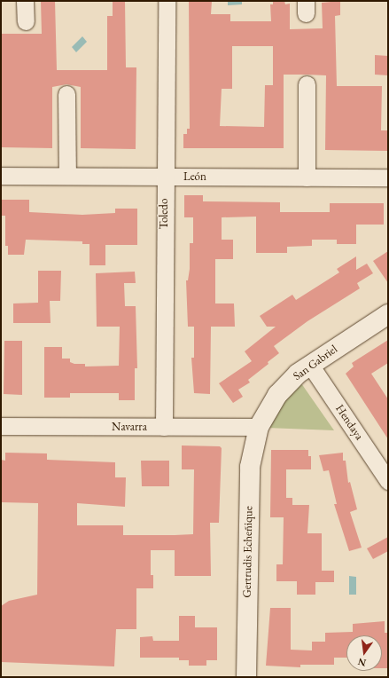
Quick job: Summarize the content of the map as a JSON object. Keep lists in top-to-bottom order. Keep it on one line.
{"streets":{"street":["León","Toledo","San Gabriel","Hendaya","Navarra","Gertrudis Echeñique"]},"crossings":[["León","Toledo"],["Toledo","Navarra"],["San Gabriel","Hendaya"],["San Gabriel","Navarra"],["San Gabriel","Gertrudis Echeñique"],["Navarra","Gertrudis Echeñique"]],"north":"bottom"}
